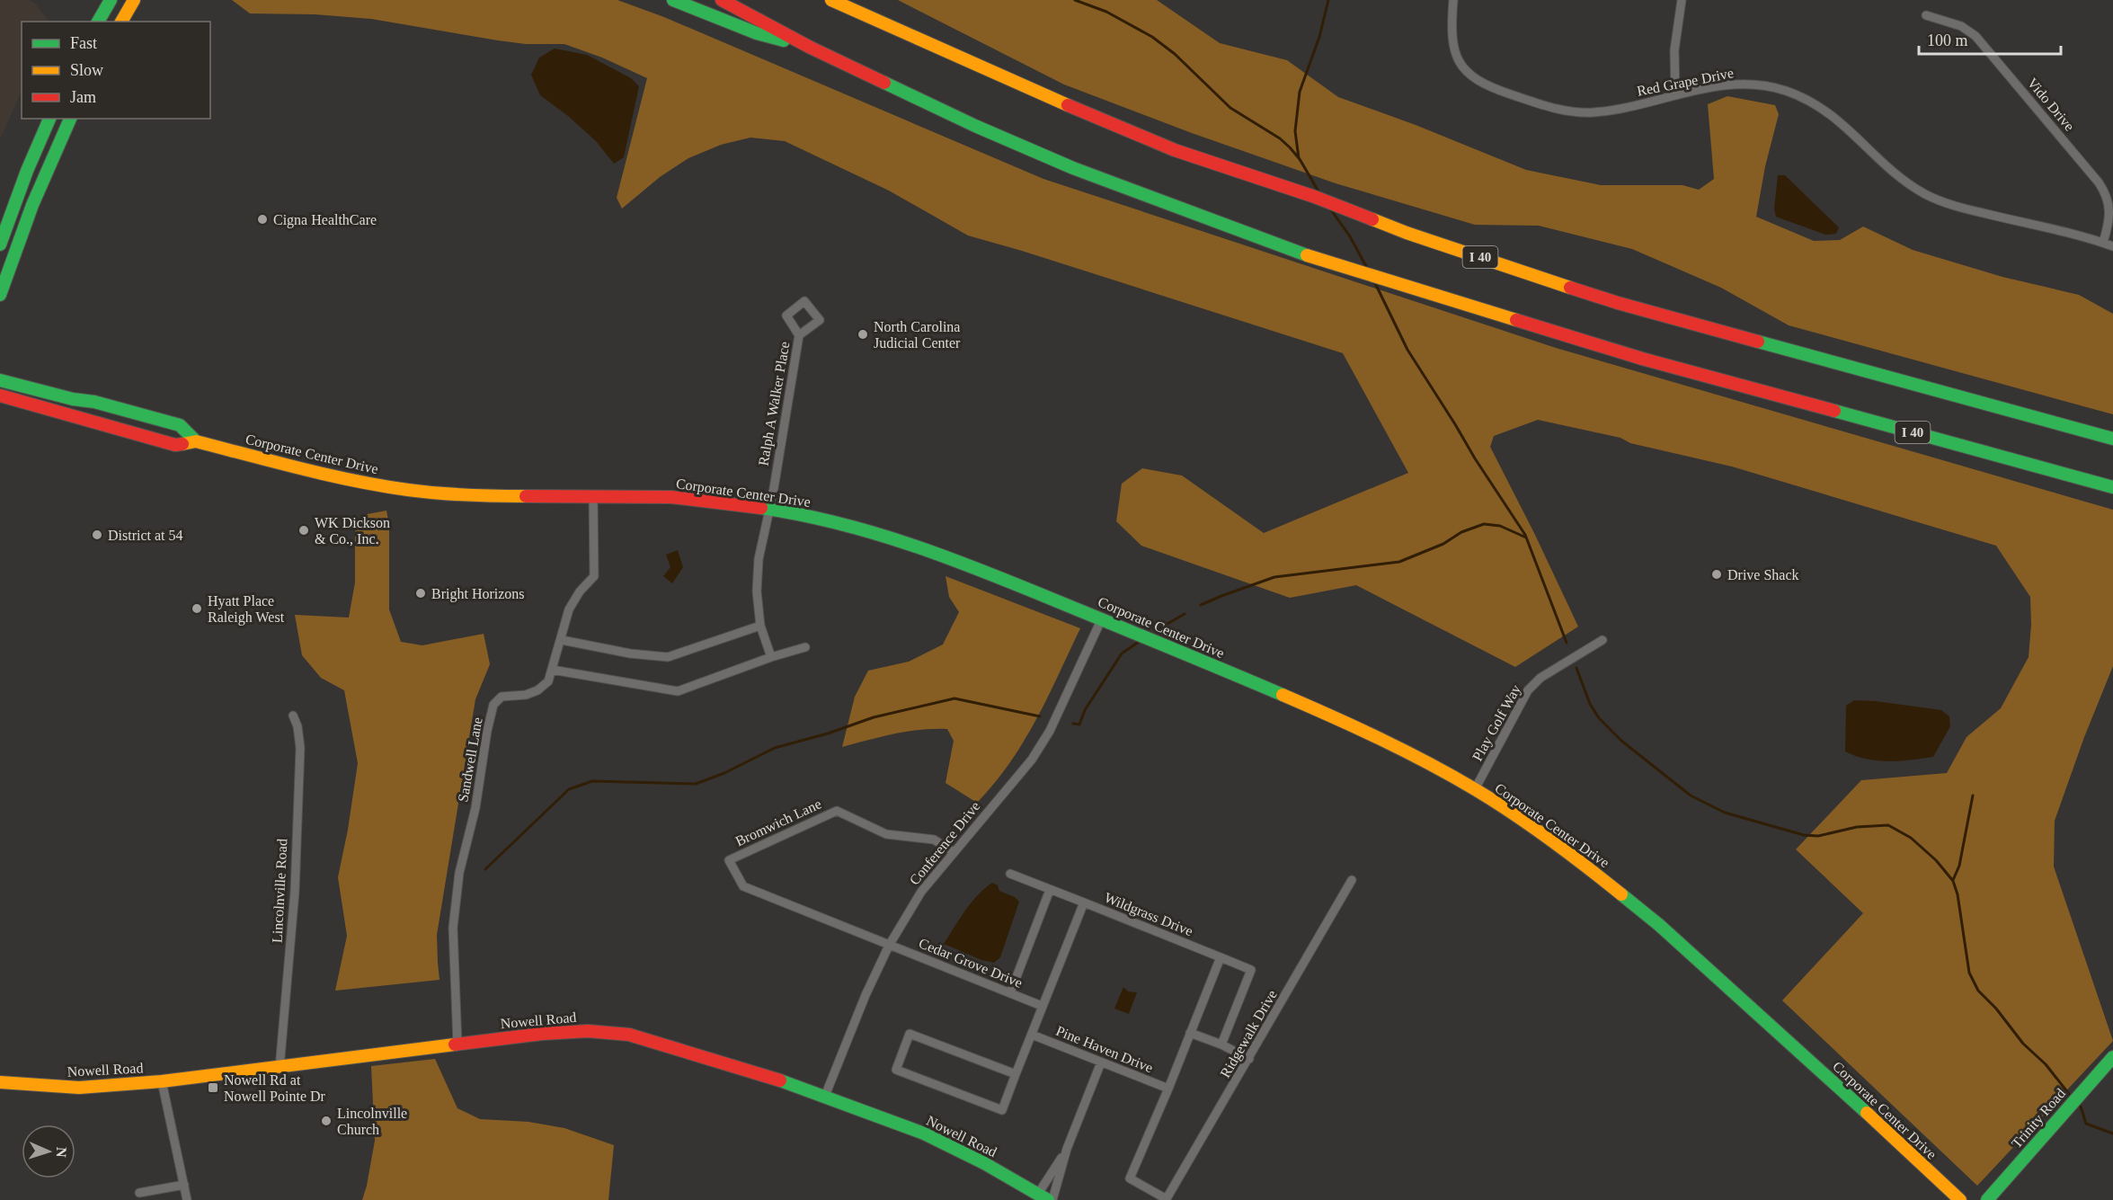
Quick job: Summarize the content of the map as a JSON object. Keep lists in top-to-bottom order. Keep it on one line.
{"streets":{"main road":["I 40","Corporate Center Drive","Nowell Road","Trinity Road"],"street":["Red Grape Drive","Vido Drive","Ralph A Walker Place","Play Golf Way","Sandwell Lane","Bromwich Lane","Conference Drive","Lincolnville Road","Wildgrass Drive","Cedar Grove Drive","Ridgewalk Drive","Pine Haven Drive"]},"crossings":[["Red Grape Drive","Vido Drive"],["Ralph A Walker Place","Corporate Center Drive"],["Corporate Center Drive","Play Golf Way"],["Corporate Center Drive","Sandwell Lane"],["Corporate Center Drive","Conference Drive"],["Sandwell Lane","Nowell Road"],["Bromwich Lane","Conference Drive"],["Bromwich Lane","Cedar Grove Drive"],["Conference Drive","Cedar Grove Drive"],["Conference Drive","Nowell Road"],["Lincolnville Road","Nowell Road"],["Wildgrass Drive","Cedar Grove Drive"],["Wildgrass Drive","Pine Haven Drive"]],"places":{"other":["Cigna HealthCare","North Carolina Judicial Center","WK Dickson & Co., Inc.","District at 54","Drive Shack","Bright Horizons","Hyatt Place Raleigh West","Lincolnville Church"],"transit":["Nowell Rd at Nowell Pointe Dr"]},"legend":["Fast","Slow","Jam"],"scale_bar":"100 m","north":"right"}
